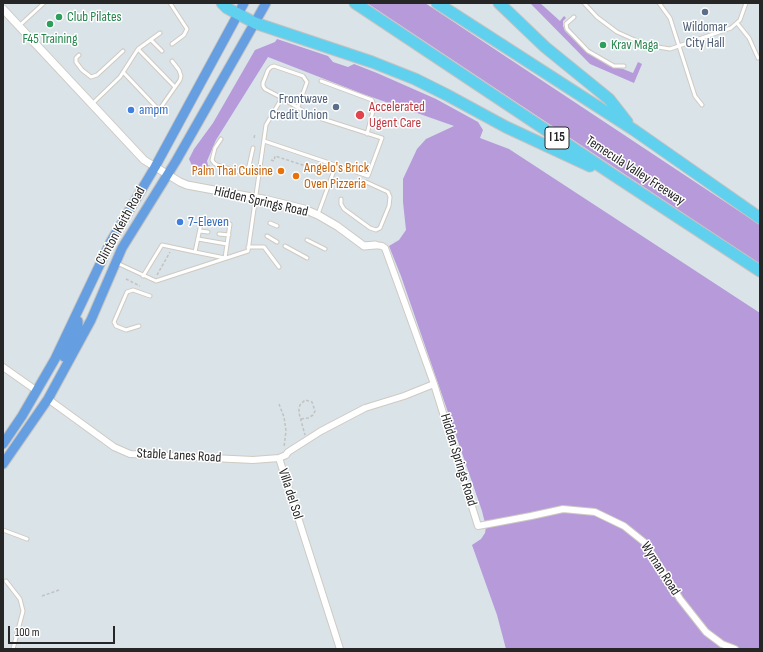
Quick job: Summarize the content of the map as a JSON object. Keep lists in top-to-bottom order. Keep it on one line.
{"streets":{"highway":["I 15","Temecula Valley Freeway"],"main road":["Clinton Keith Road"],"street":["Hidden Springs Road","Stable Lanes Road","Villa del Sol","Wyman Road"]},"crossings":[["Hidden Springs Road","Clinton Keith Road"],["Hidden Springs Road","Villa del Sol"],["Hidden Springs Road","Wyman Road"],["Clinton Keith Road","Stable Lanes Road"],["Stable Lanes Road","Villa del Sol"]],"places":["Wildomar City Hall","Club Pilates","F45 Training","Krav Maga","Frontwave Credit Union","ampm","Accelerated Ugent Care","Palm Thai Cuisine","Angelo's Brick Oven Pizzeria","7-Eleven"],"scale_bar":"100 m"}
